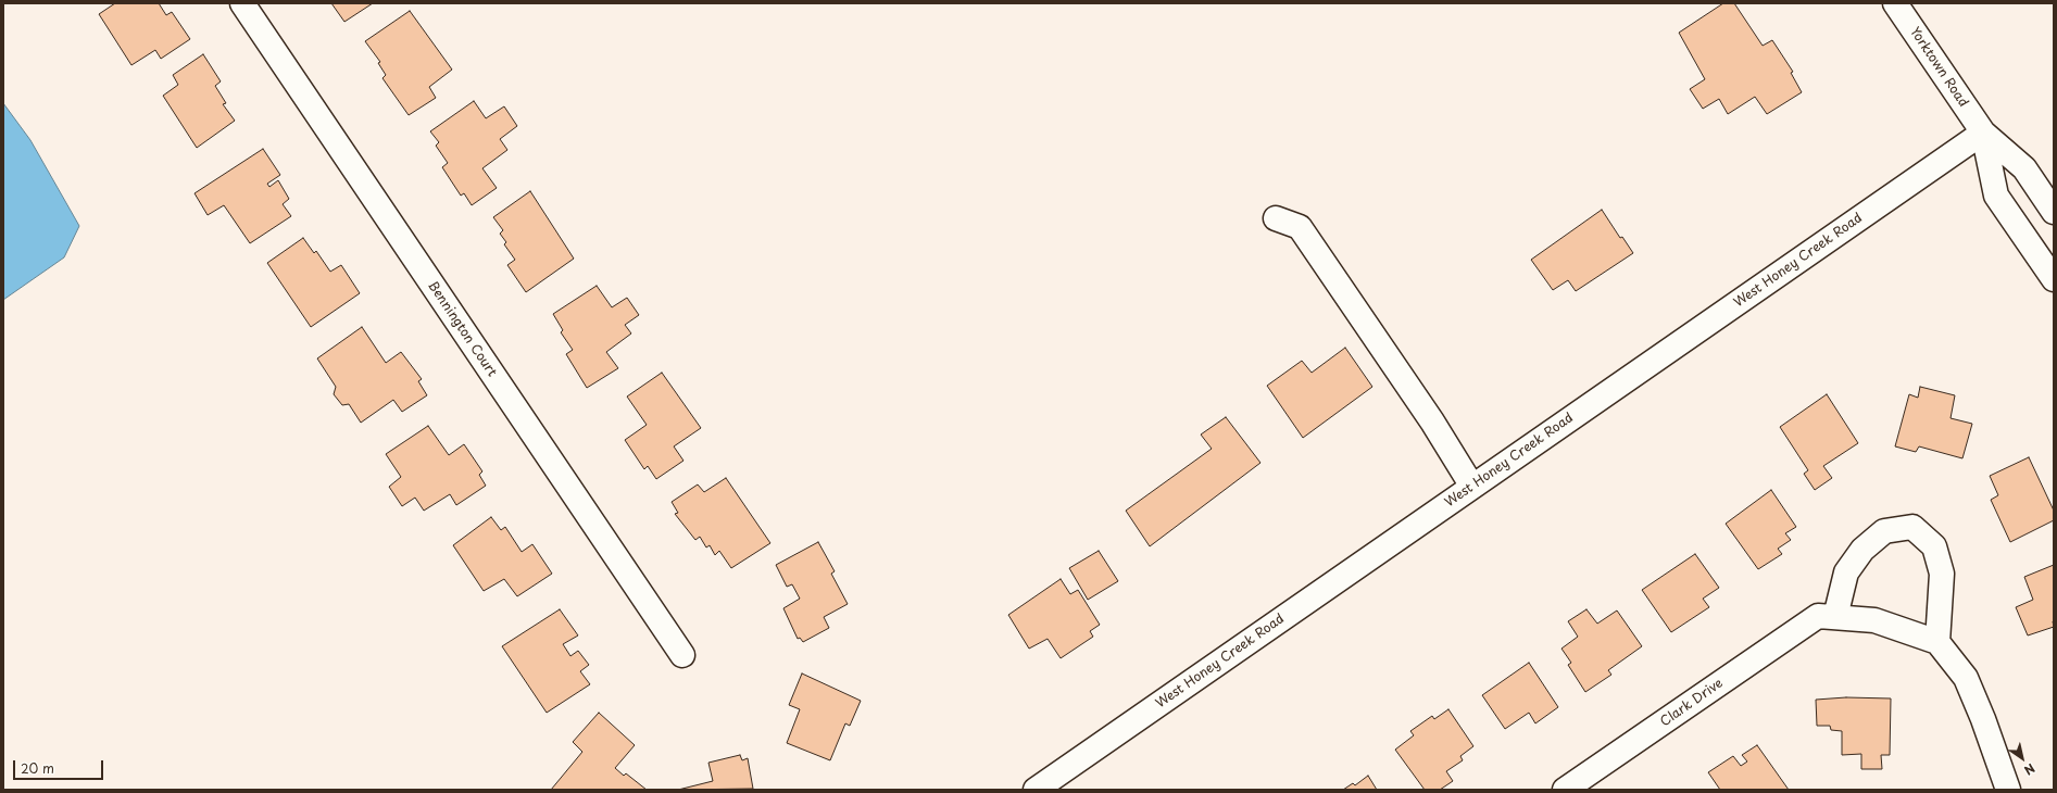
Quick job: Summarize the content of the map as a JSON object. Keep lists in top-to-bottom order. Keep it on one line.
{"streets":{"street":["Yorktown Road","West Honey Creek Road","Bennington Court","Clark Drive"]},"crossings":[["Yorktown Road","West Honey Creek Road"]],"scale_bar":"20 m","north":"bottom right"}
